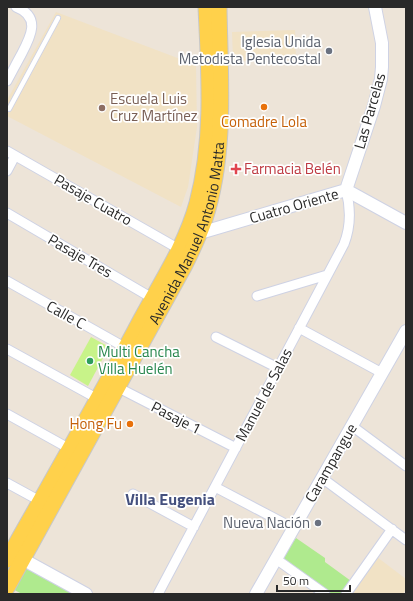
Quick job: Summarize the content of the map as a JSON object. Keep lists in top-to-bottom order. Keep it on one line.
{"streets":{"main road":["Avenida Manuel Antonio Matta"],"street":["Las Parcelas","Pasaje Cuatro","Cuatro Oriente","Pasaje Tres","Calle C","Manuel de Salas","Pasaje 1","Carampangue"]},"crossings":[["Las Parcelas","Cuatro Oriente"],["Las Parcelas","Manuel de Salas"],["Pasaje Cuatro","Avenida Manuel Antonio Matta"],["Cuatro Oriente","Avenida Manuel Antonio Matta"],["Cuatro Oriente","Manuel de Salas"],["Avenida Manuel Antonio Matta","Pasaje Tres"],["Avenida Manuel Antonio Matta","Calle C"],["Avenida Manuel Antonio Matta","Pasaje 1"],["Manuel de Salas","Pasaje 1"]],"districts":["Villa Eugenia"],"places":{"other":["Iglesia Unida Metodista Pentecostal","Comadre Lola","Escuela Luis Cruz Martínez","Multi Cancha Villa Huelén","Hong Fu","Nueva Nación"],"health":["Farmacia Belén"]},"scale_bar":"50 m"}
